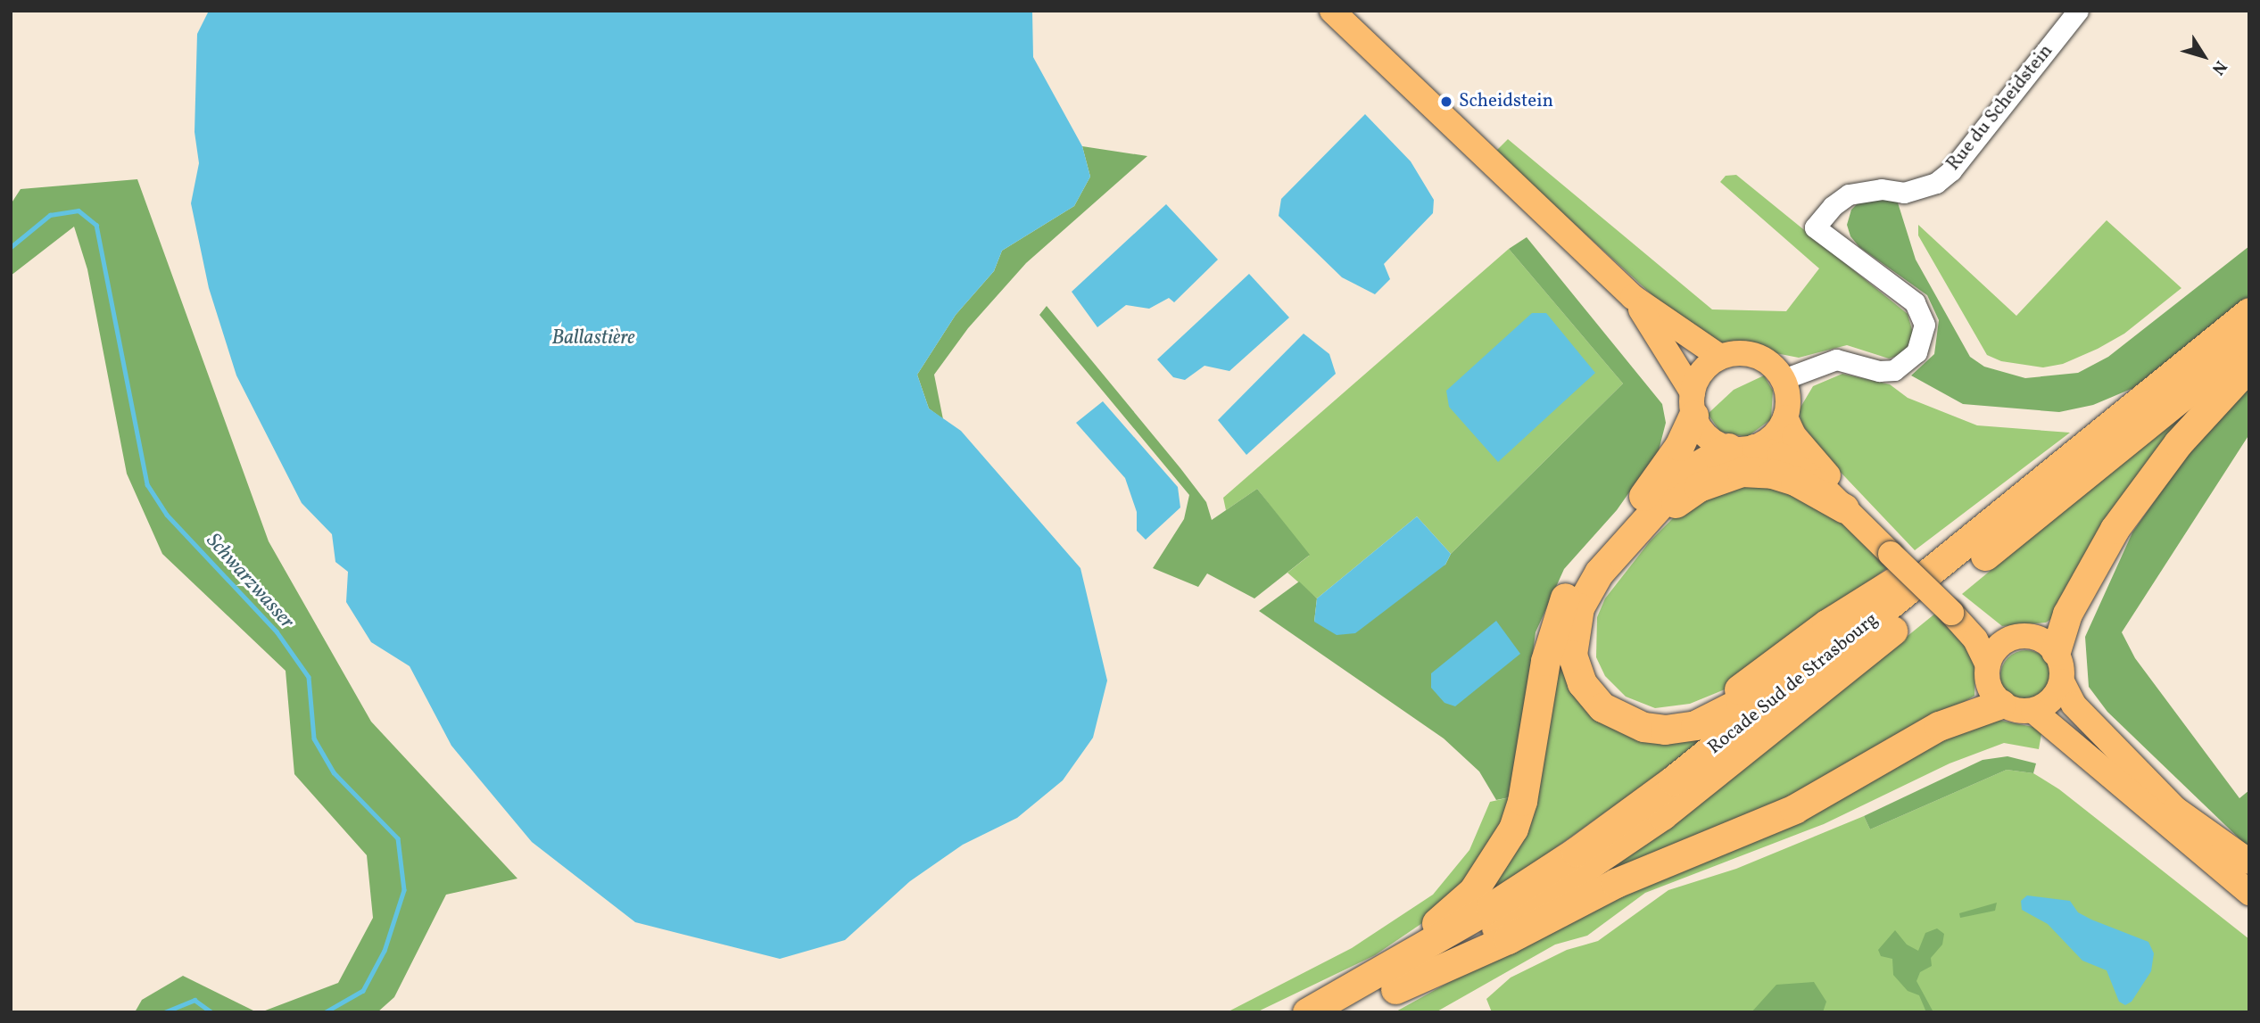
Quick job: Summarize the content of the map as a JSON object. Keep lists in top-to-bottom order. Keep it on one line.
{"streets":{"highway":["Rocade Sud de Strasbourg"],"street":["Rue du Scheidstein"]},"water":["Ballastière","Schwarzwasser"],"places":["Scheidstein"],"north":"bottom right"}
